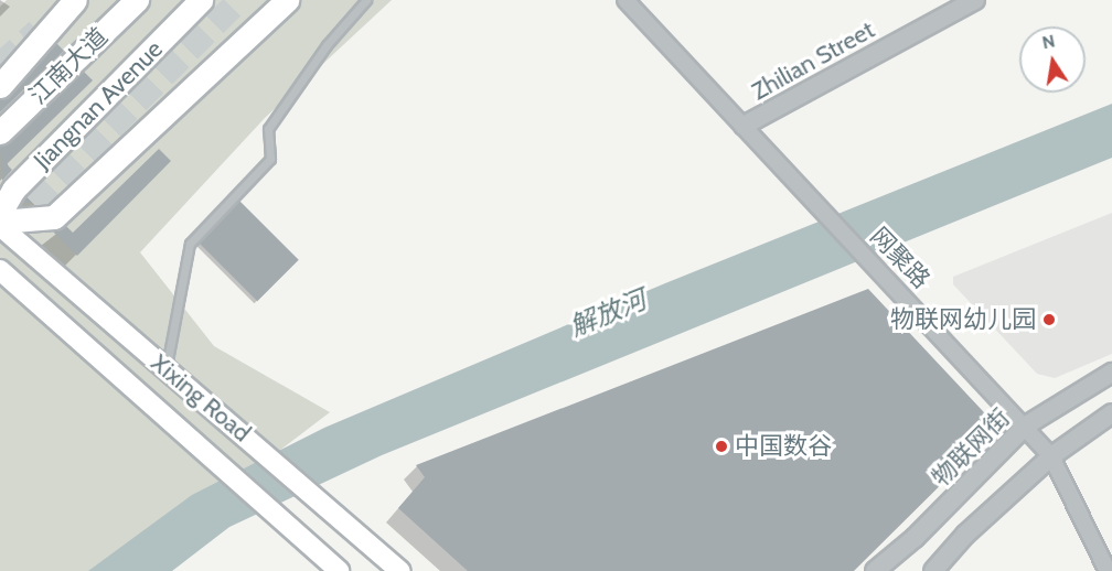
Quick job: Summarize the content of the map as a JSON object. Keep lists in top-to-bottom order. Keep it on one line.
{"streets":{"main road":["江南大道","Jiangnan Avenue","Xixing Road"],"street":["Zhilian Street","网聚路","物联网街"]},"crossings":[["Zhilian Street","网聚路"],["网聚路","物联网街"]],"water":["解放河"],"places":["物联网幼儿园","中国数谷"],"north":"top"}
